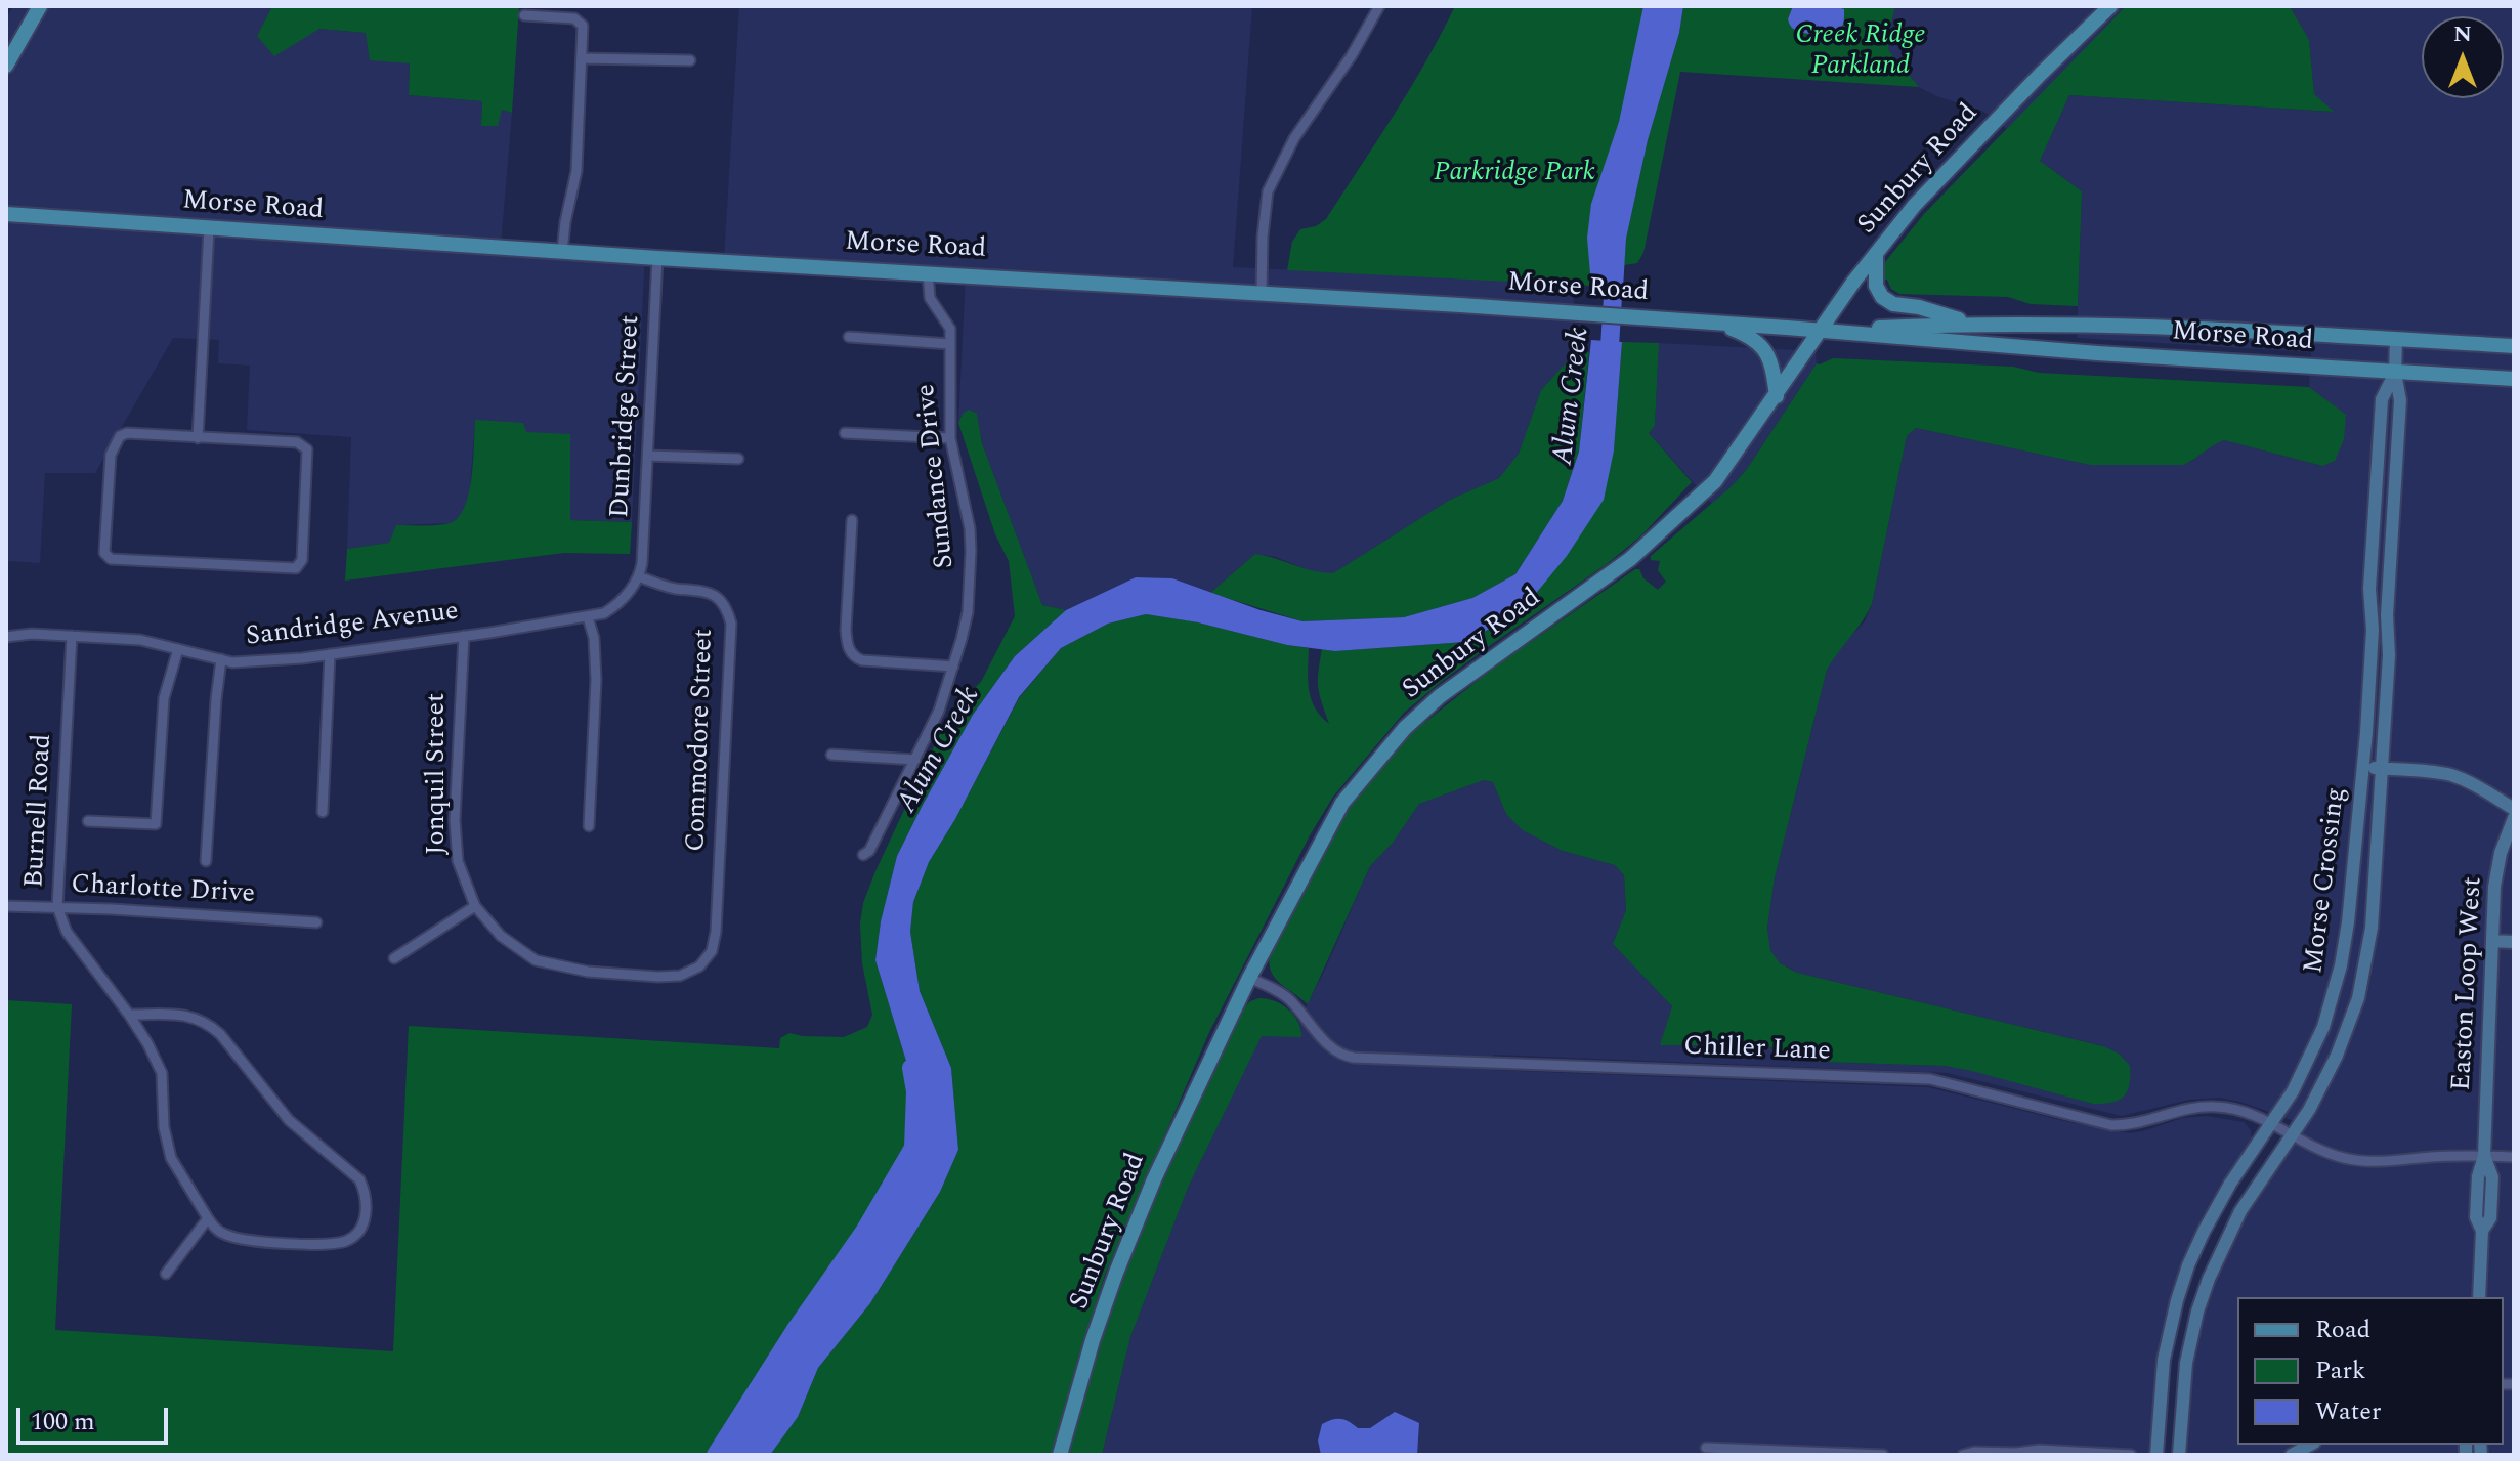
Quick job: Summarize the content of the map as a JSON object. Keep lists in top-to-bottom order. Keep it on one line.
{"streets":{"main road":["Sunbury Road","Morse Road","Morse Crossing","Easton Loop West"],"street":["Dunbridge Street","Sundance Drive","Sandridge Avenue","Commodore Street","Jonquil Street","Burnell Road","Charlotte Drive","Chiller Lane"]},"crossings":[["Sunbury Road","Morse Road"],["Sunbury Road","Chiller Lane"],["Morse Road","Dunbridge Street"],["Morse Road","Sundance Drive"],["Morse Road","Morse Crossing"],["Dunbridge Street","Sandridge Avenue"],["Dunbridge Street","Commodore Street"],["Sandridge Avenue","Commodore Street"],["Sandridge Avenue","Jonquil Street"],["Sandridge Avenue","Burnell Road"],["Commodore Street","Jonquil Street"],["Burnell Road","Charlotte Drive"],["Morse Crossing","Chiller Lane"],["Easton Loop West","Chiller Lane"]],"water":["Alum Creek"],"parks":["Creek Ridge Parkland","Parkridge Park"],"legend":["Road","Park","Water"],"scale_bar":"100 m","north":"top"}
